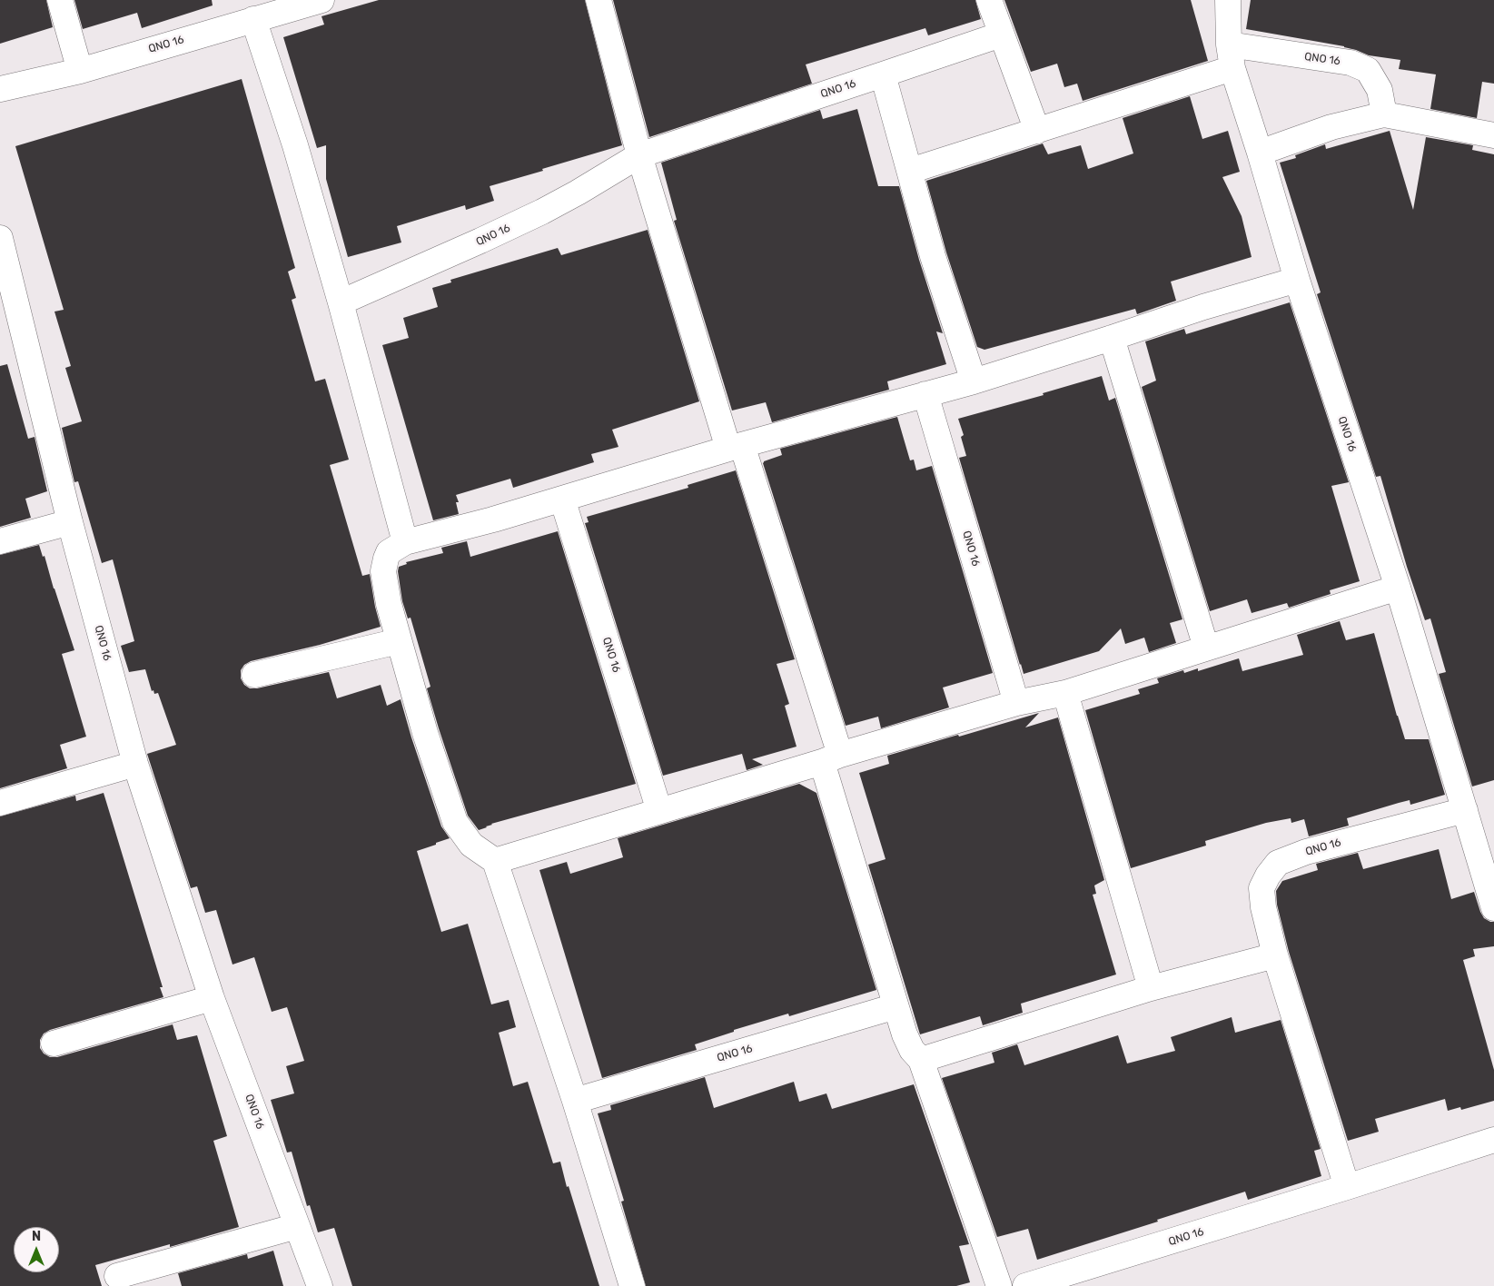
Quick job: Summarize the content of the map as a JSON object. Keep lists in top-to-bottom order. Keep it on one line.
{"streets":{"street":["QNO 16"]},"north":"top"}
